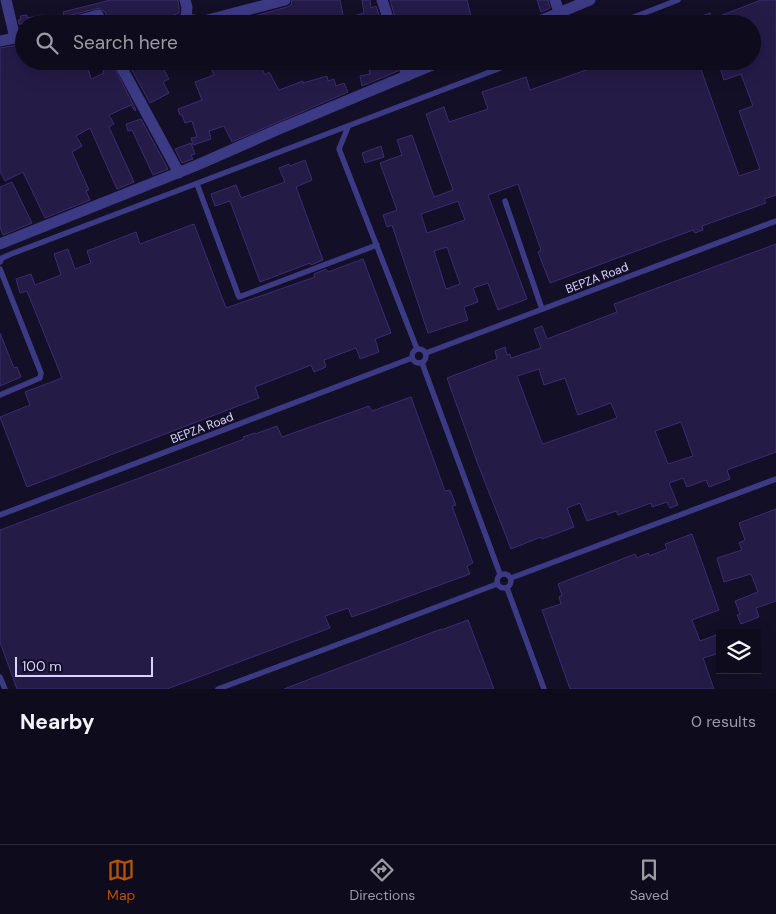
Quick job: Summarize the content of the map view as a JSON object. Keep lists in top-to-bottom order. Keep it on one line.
{"streets":{"lane":["BEPZA Road"]},"scale_bar":"100 m","page":{"search":"Search here","scale":"100 m","heading":["Nearby","0 results"],"nav":["Map","Directions","Saved"]}}
